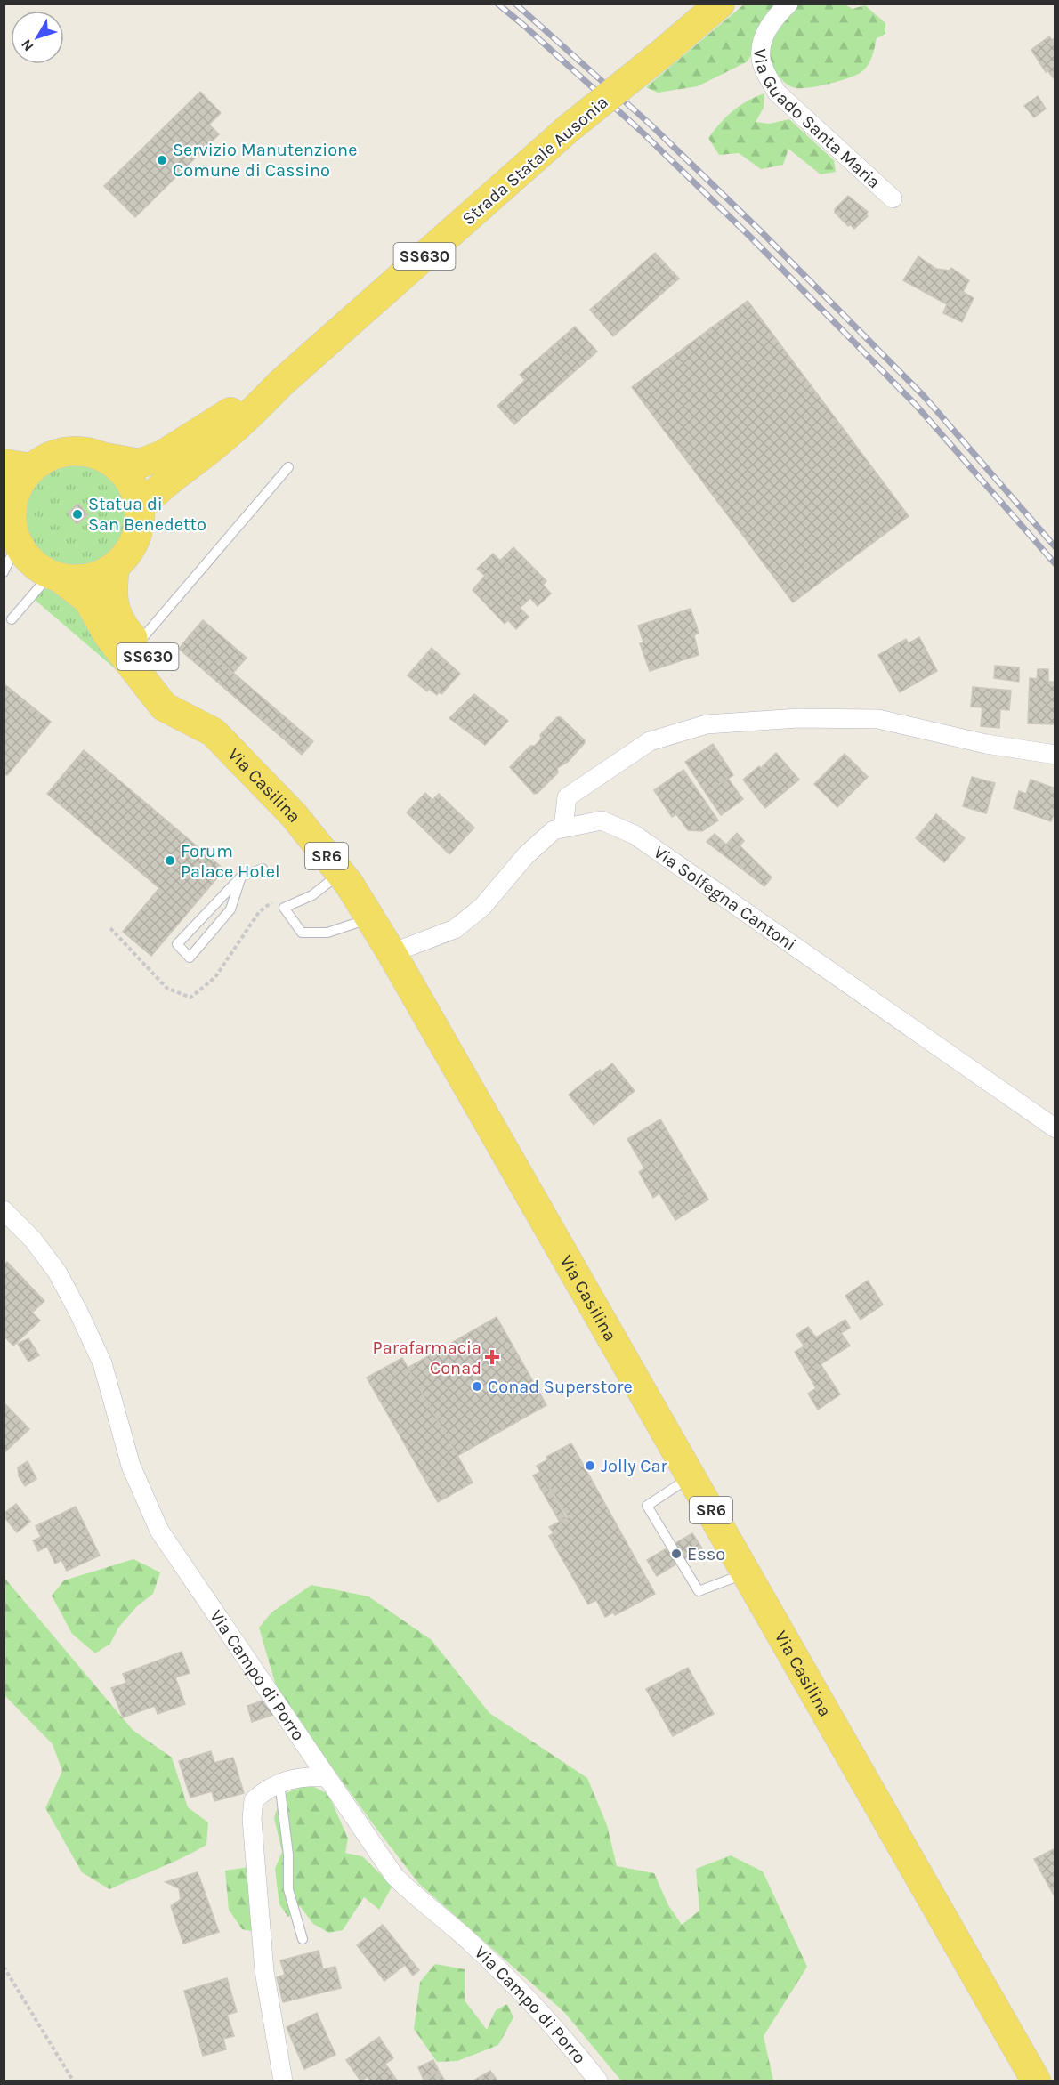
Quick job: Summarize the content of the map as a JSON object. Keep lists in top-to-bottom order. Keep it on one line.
{"streets":{"main road":["Strada Statale Ausonia","SS630","Via Casilina","SR6"],"street":["Via Guado Santa Maria","Via Solfegna Cantoni","Via Campo di Porro"]},"crossings":[["Strada Statale Ausonia","SS630"],["Strada Statale Ausonia","Via Casilina"],["SS630","Via Casilina"],["Via Casilina","Via Solfegna Cantoni"]],"places":{"other":["Servizio Manutenzione Comune di Cassino","Statua di San Benedetto","Forum Palace Hotel","Conad Superstore","Jolly Car","Esso"],"health":["Parafarmacia Conad"]},"north":"bottom left"}
